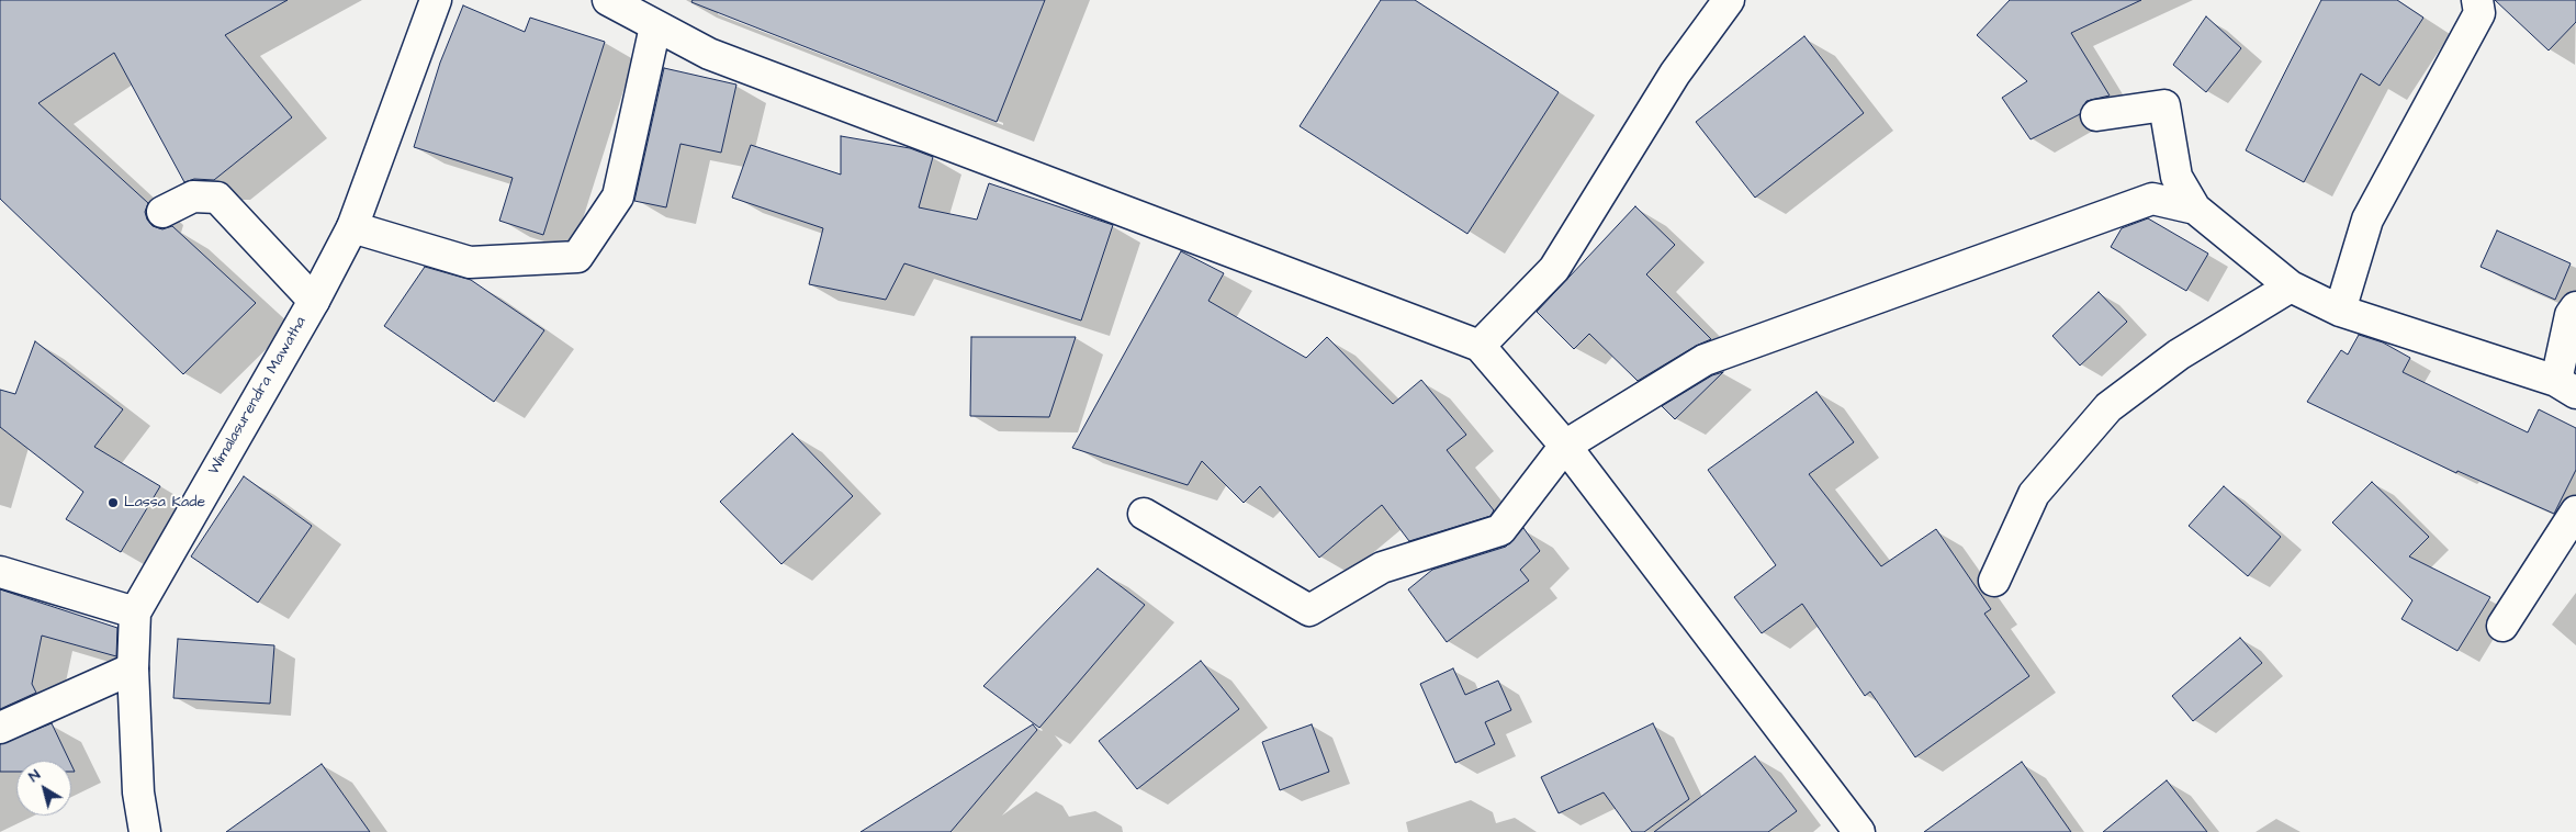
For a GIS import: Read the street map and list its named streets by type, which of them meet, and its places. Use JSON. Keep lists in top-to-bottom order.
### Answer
{
  "streets": {
    "street": ["Wimalasurendra Mawatha"]
  },
  "places": ["Lassa Kade"],
  "north": "top left"
}
